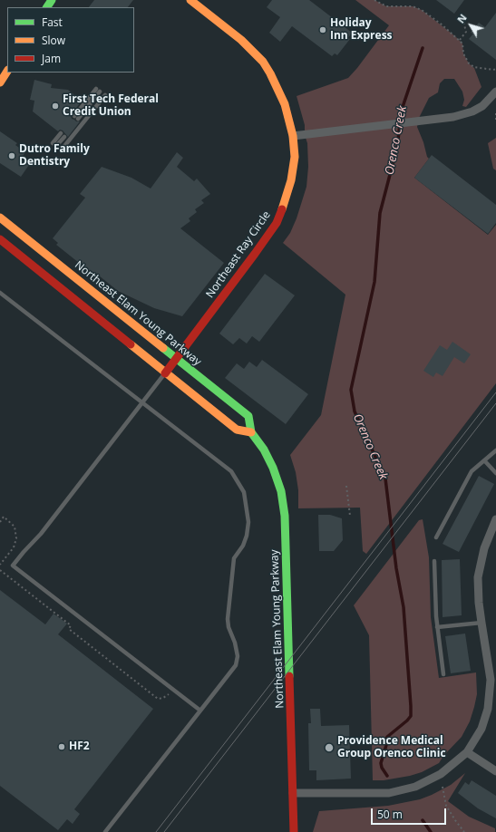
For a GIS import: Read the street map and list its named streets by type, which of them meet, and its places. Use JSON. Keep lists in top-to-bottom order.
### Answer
{
  "streets": {
    "main road": ["Northeast Ray Circle", "Northeast Elam Young Parkway"]
  },
  "crossings": [
    ["Northeast Ray Circle", "Northeast Elam Young Parkway"]
  ],
  "water": ["Orenco Creek"],
  "places": [
    "Holiday Inn Express",
    "First Tech Federal Credit Union",
    "Dutro Family Dentistry",
    "HF2",
    "Providence Medical Group Orenco Clinic"
  ],
  "legend": ["Fast", "Slow", "Jam"],
  "scale_bar": "50 m",
  "north": "top left"
}
